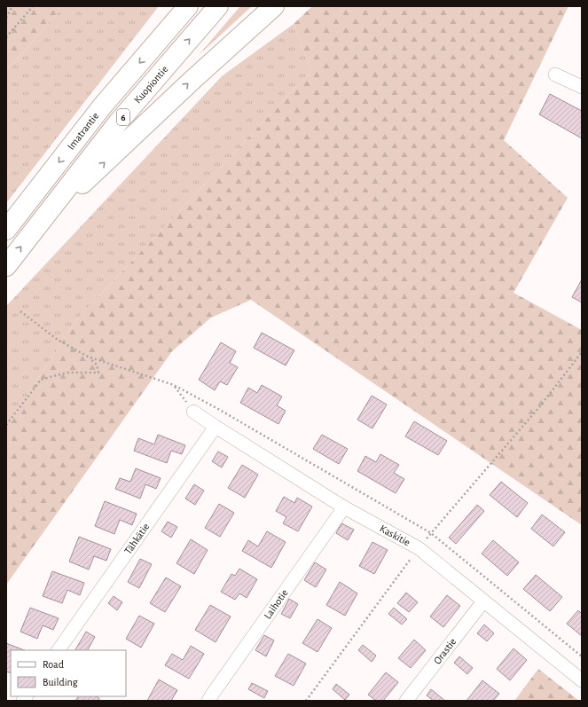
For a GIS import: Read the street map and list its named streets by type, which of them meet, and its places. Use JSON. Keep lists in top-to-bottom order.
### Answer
{
  "streets": {
    "highway": ["Kuopiontie", "6", "Imatrantie"],
    "street": [
      "Kaskitie",
      "Tähkätie",
      "Laihotie",
      "Orastie"
    ]
  },
  "crossings": [
    ["Kuopiontie", "6"],
    ["6", "Imatrantie"],
    ["Kaskitie", "Tähkätie"],
    ["Kaskitie", "Laihotie"],
    ["Kaskitie", "Orastie"]
  ],
  "legend": ["Road", "Building"]
}
